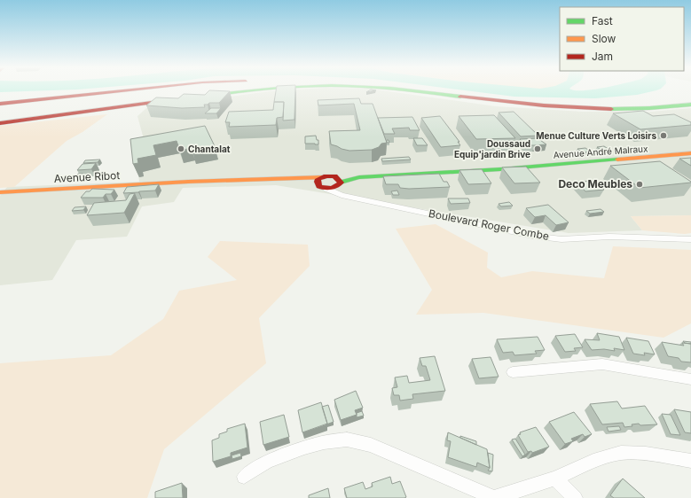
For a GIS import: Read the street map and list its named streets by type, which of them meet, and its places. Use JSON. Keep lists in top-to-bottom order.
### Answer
{
  "streets": {
    "main road": ["Avenue André Malraux", "Avenue Ribot"],
    "street": ["Boulevard Roger Combe"]
  },
  "crossings": [
    ["Avenue André Malraux", "Avenue Ribot"],
    ["Avenue André Malraux", "Boulevard Roger Combe"],
    ["Avenue Ribot", "Boulevard Roger Combe"]
  ],
  "places": [
    "Menue Culture Verts Loisirs",
    "Chantalat",
    "Doussaud Equip'jardin Brive",
    "Deco Meubles"
  ],
  "legend": ["Fast", "Slow", "Jam"]
}
